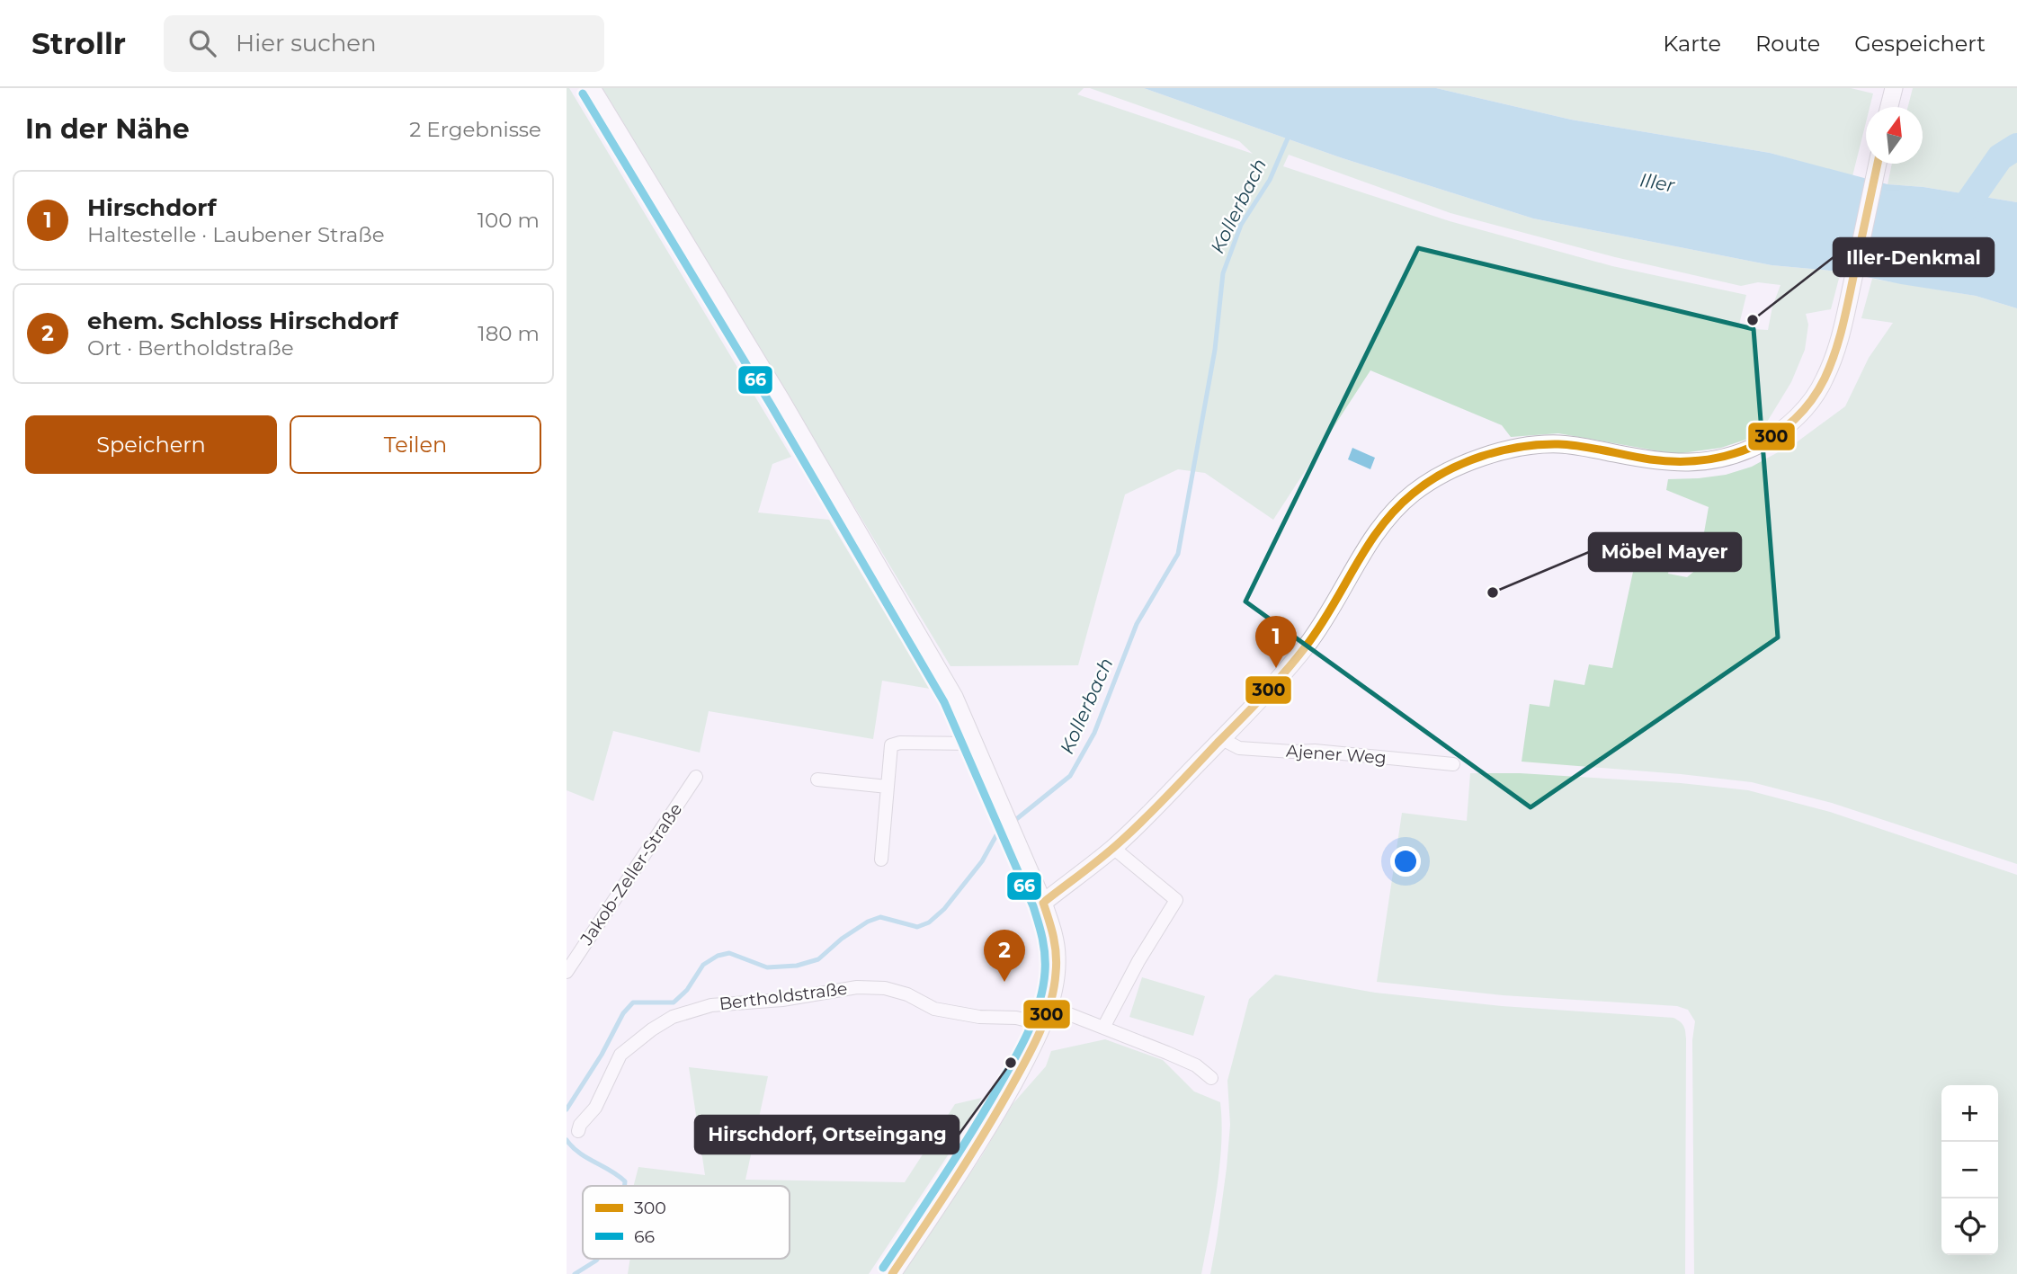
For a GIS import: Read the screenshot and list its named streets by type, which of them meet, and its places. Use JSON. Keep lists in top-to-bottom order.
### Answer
{
  "streets": {
    "street": ["Ajener Weg", "Jakob-Zeller-Straße", "Bertholdstraße"]
  },
  "water": ["Iller", "Kollerbach"],
  "places": ["Iller-Denkmal", "Möbel Mayer", "Hirschdorf, Ortseingang"],
  "lines": ["transit line 66", "transit line 300"],
  "legend": ["300", "66"],
  "north": "top",
  "page": {
    "header": "Strollr",
    "search": "Hier suchen",
    "nav": ["Karte", "Route", "Gespeichert"],
    "heading": ["In der Nähe", "2 Ergebnisse"],
    "list": [
      {
        "mark": "1",
        "name": "Hirschdorf",
        "note": "Haltestelle · Laubener Straße",
        "value": "100 m"
      },
      {
        "mark": "2",
        "name": "ehem. Schloss Hirschdorf",
        "note": "Ort · Bertholdstraße",
        "value": "180 m"
      }
    ],
    "buttons": ["Speichern", "Teilen"],
    "pins": ["1", "2"],
    "map_buttons": ["+", "−"]
  }
}
